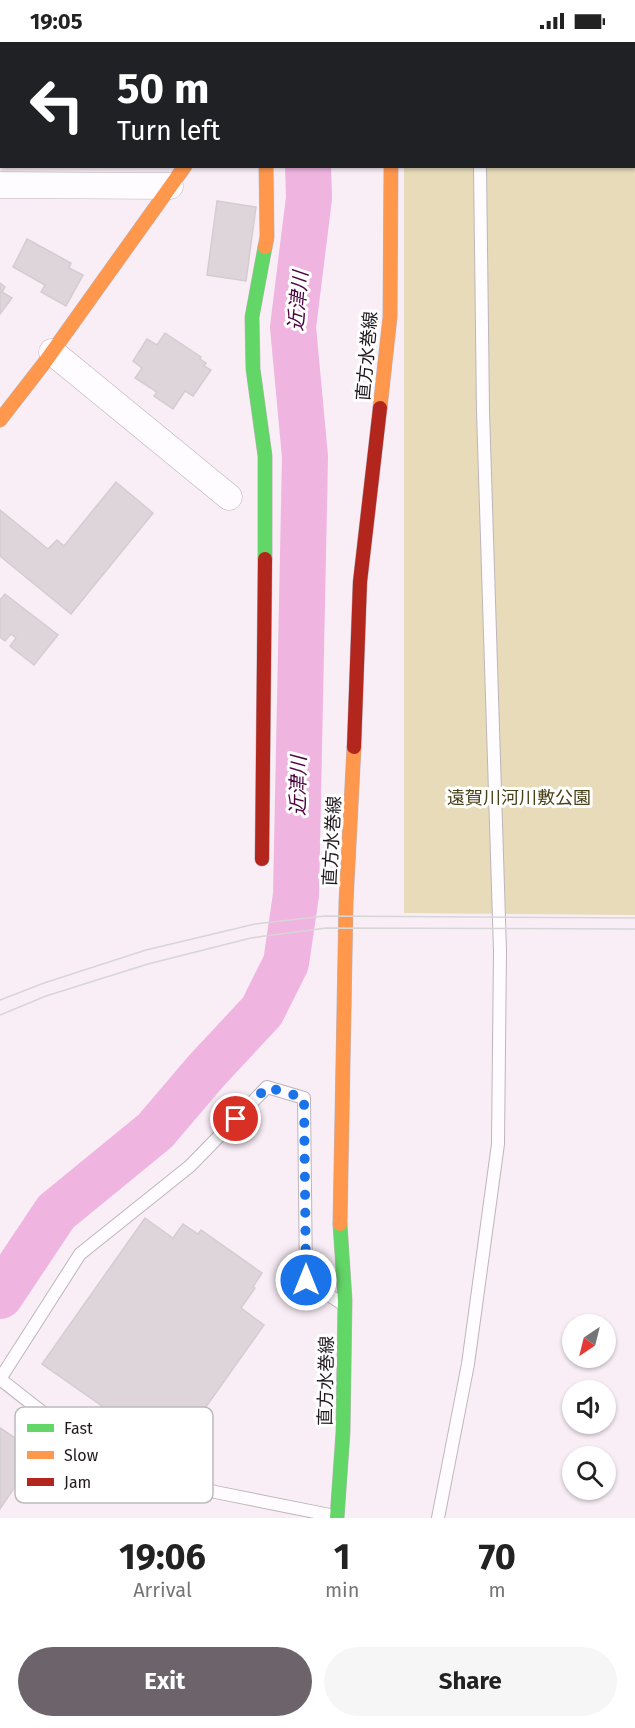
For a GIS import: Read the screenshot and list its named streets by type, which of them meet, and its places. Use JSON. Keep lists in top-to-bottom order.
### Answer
{
  "streets": {
    "main road": ["直方水巻線"]
  },
  "water": ["近津川"],
  "parks": ["遠賀川河川敷公園"],
  "legend": ["Fast", "Slow", "Jam"],
  "north": "bottom left",
  "page": {
    "status": "19:05",
    "turn": ["50 m", "Turn left"],
    "eta": [
      "19:06",
      "Arrival",
      "1",
      "min",
      "70",
      "m"
    ],
    "buttons": ["Exit", "Share"]
  }
}
